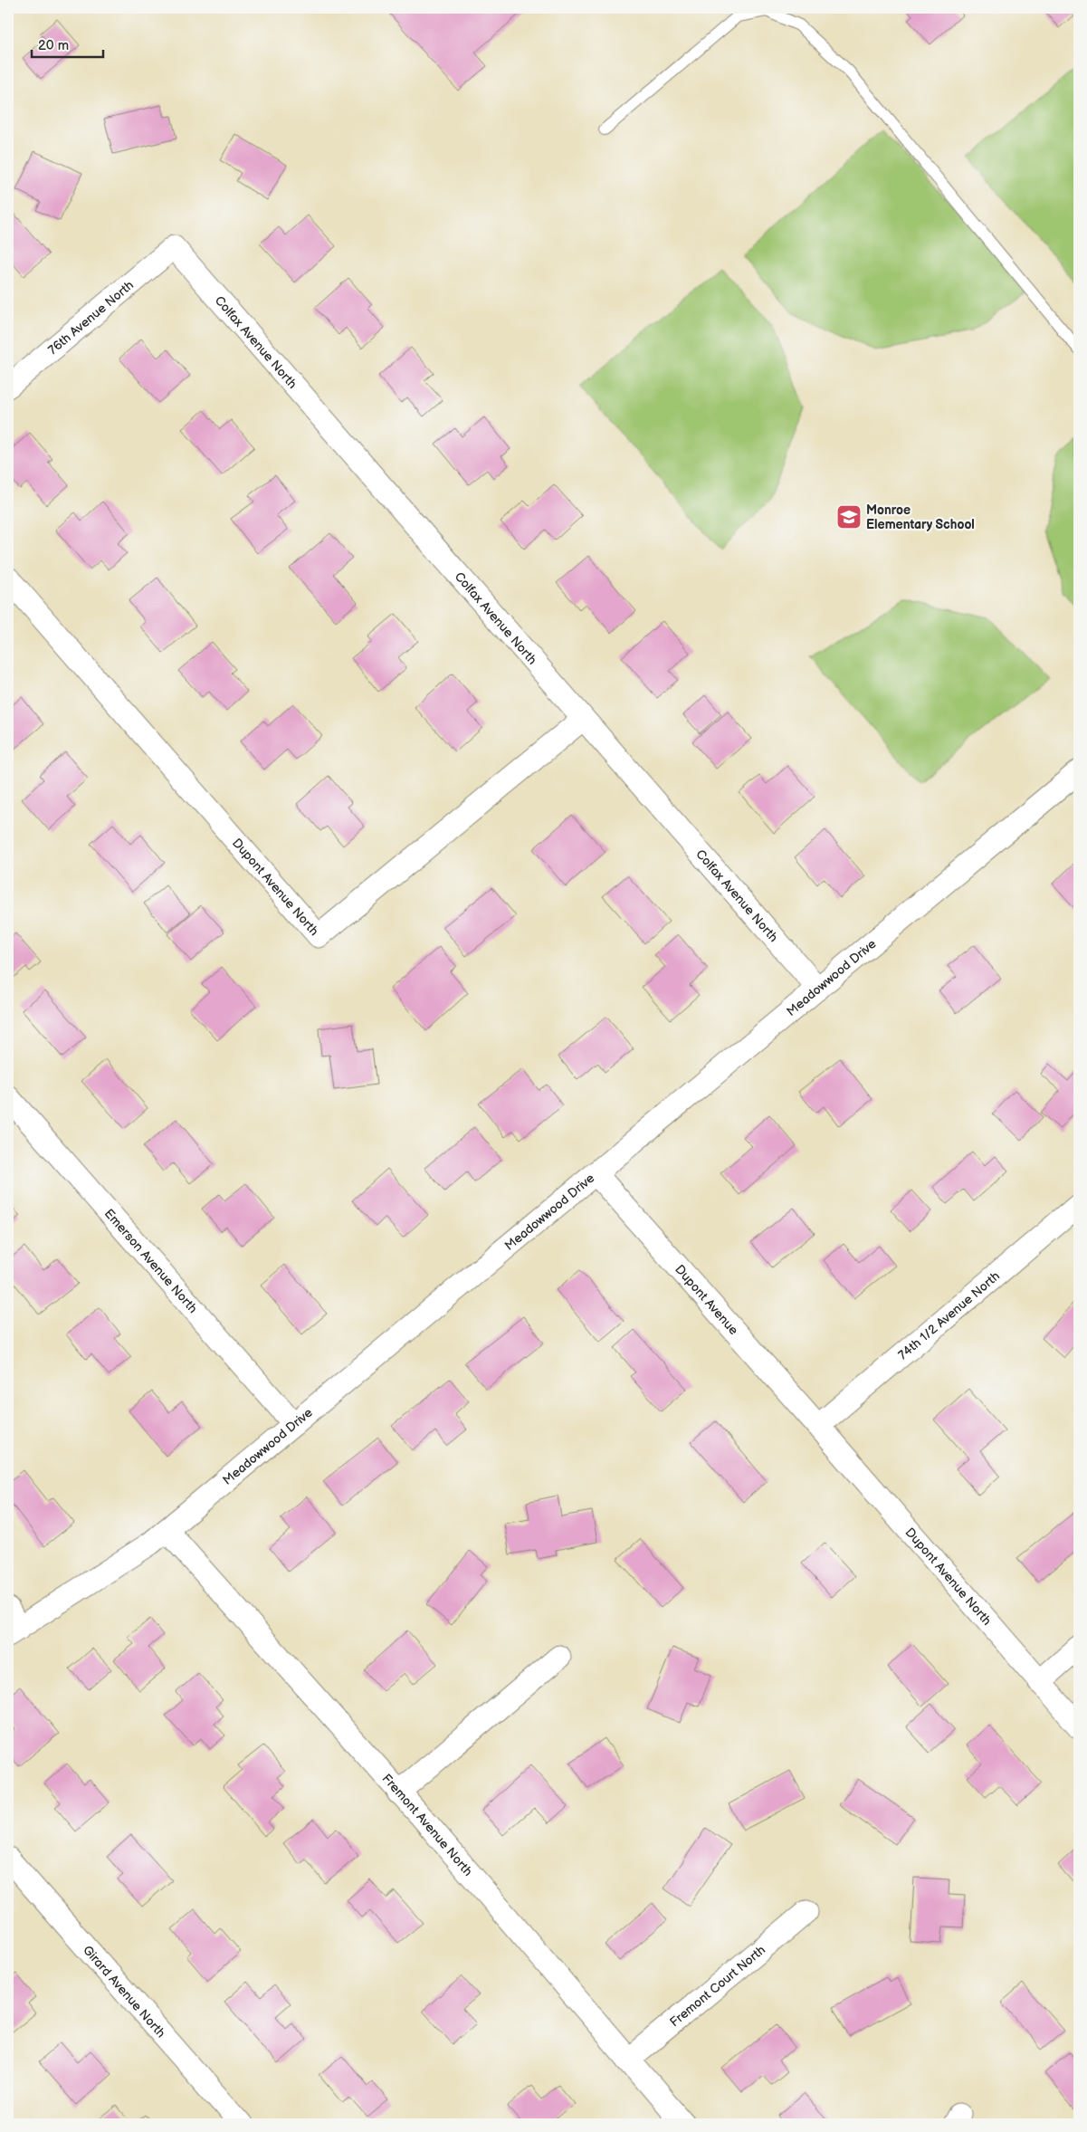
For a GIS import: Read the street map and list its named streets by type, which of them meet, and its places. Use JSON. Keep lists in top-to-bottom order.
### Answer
{
  "streets": {
    "street": [
      "76th Avenue North",
      "Colfax Avenue North",
      "Dupont Avenue North",
      "Meadowwood Drive",
      "Emerson Avenue North",
      "Dupont Avenue",
      "74th 1/2 Avenue North",
      "Fremont Avenue North",
      "Fremont Court North",
      "Girard Avenue North"
    ]
  },
  "crossings": [
    ["76th Avenue North", "Colfax Avenue North"],
    ["Colfax Avenue North", "Dupont Avenue North"],
    ["Colfax Avenue North", "Meadowwood Drive"],
    ["Dupont Avenue North", "Dupont Avenue"],
    ["Dupont Avenue North", "74th 1/2 Avenue North"],
    ["Meadowwood Drive", "Emerson Avenue North"],
    ["Meadowwood Drive", "Dupont Avenue"],
    ["Meadowwood Drive", "Fremont Avenue North"],
    ["Dupont Avenue", "74th 1/2 Avenue North"],
    ["Fremont Avenue North", "Fremont Court North"]
  ],
  "places": {
    "school or university": ["Monroe Elementary School"]
  },
  "scale_bar": "20 m"
}
